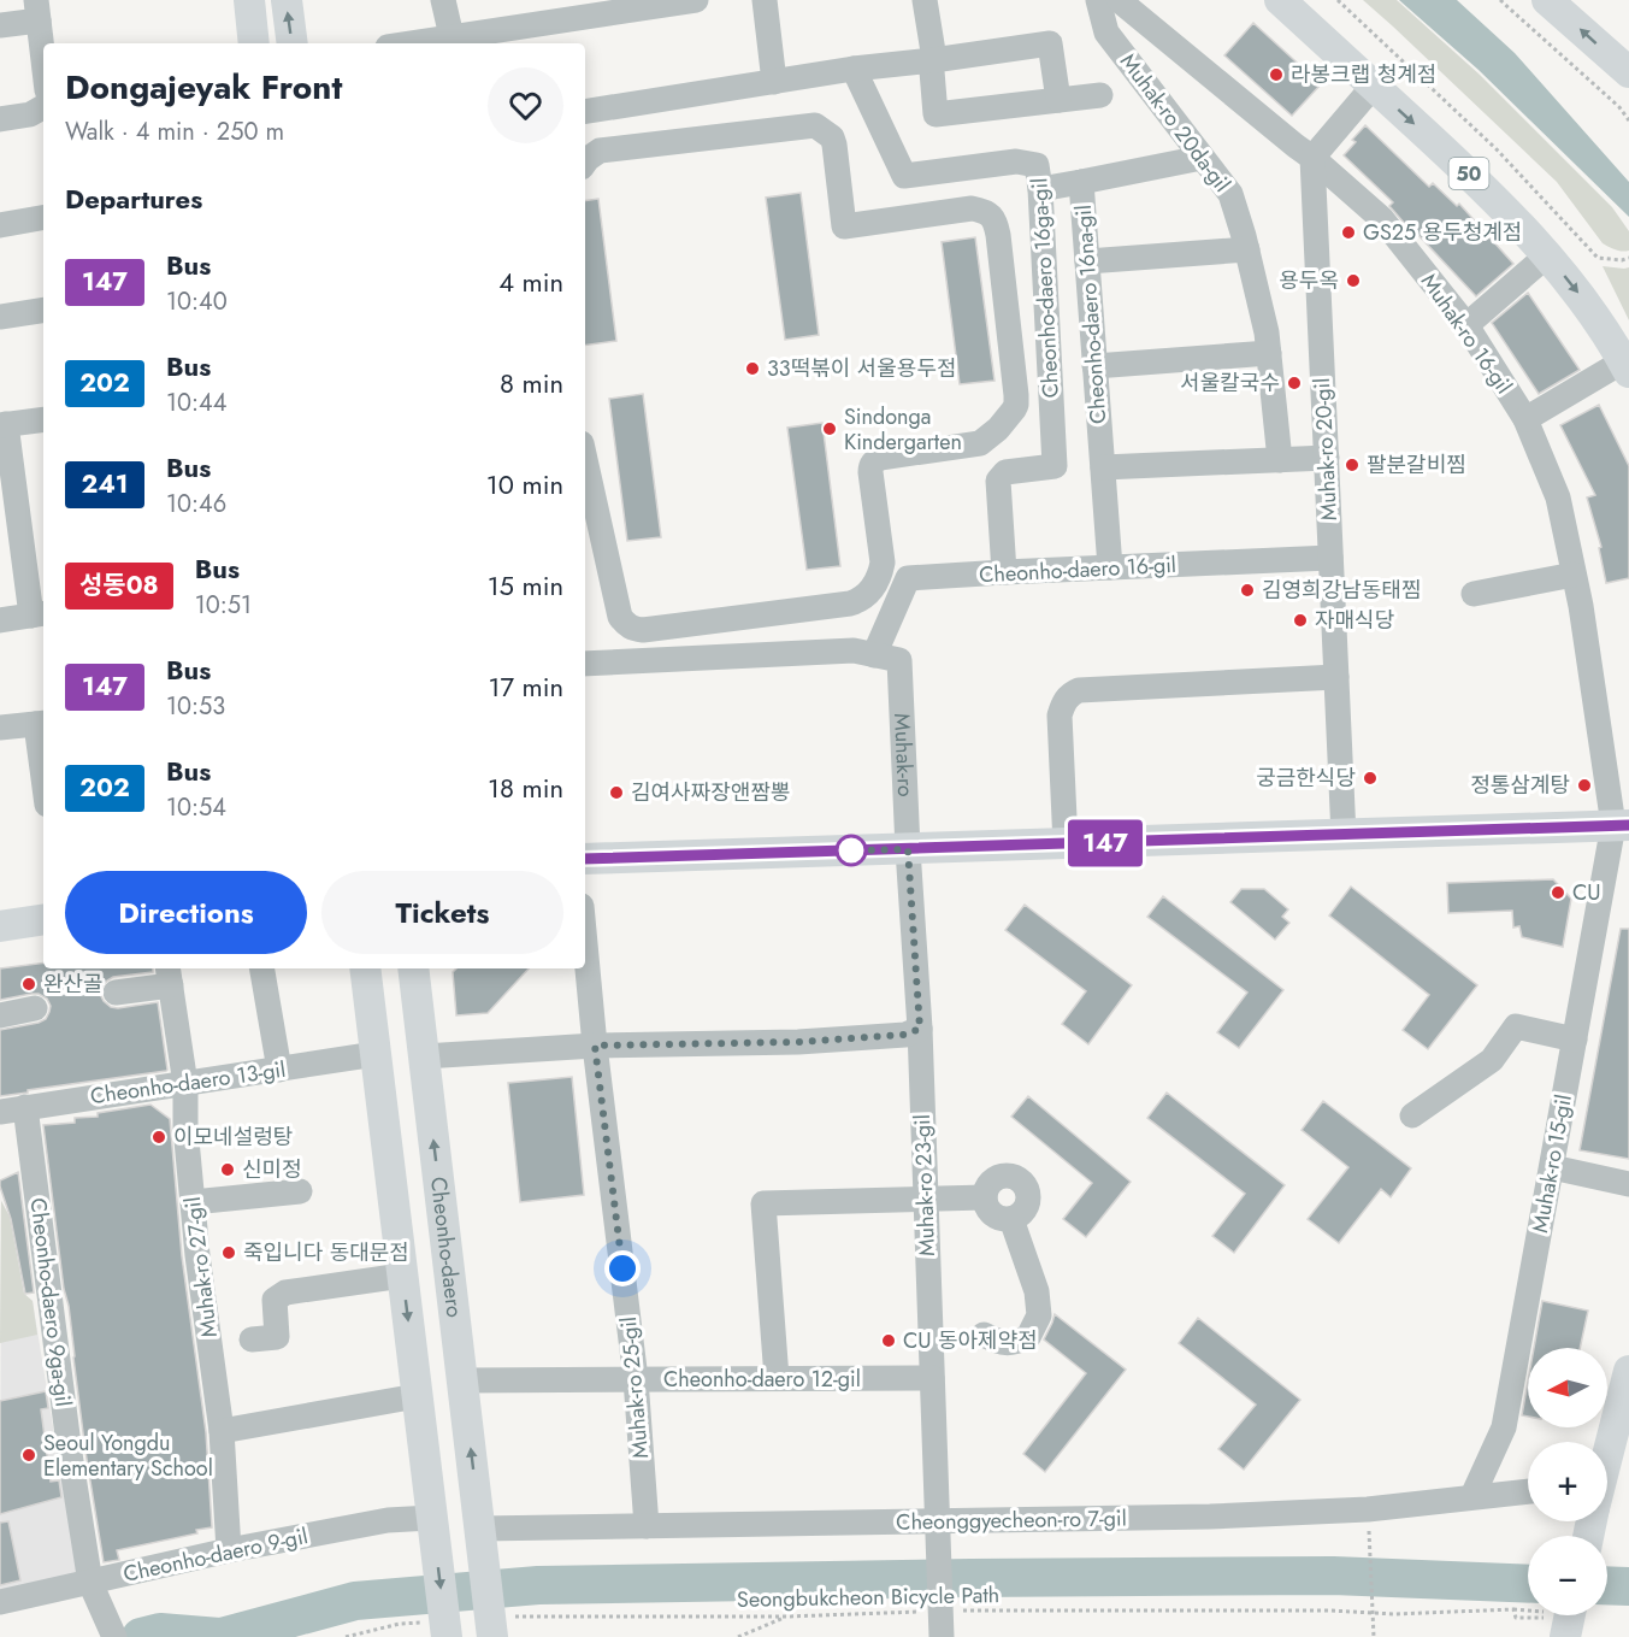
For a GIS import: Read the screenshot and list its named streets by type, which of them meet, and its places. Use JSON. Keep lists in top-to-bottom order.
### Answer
{
  "streets": {
    "main road": ["50", "Cheonho-daero"],
    "street": [
      "Muhak-ro 20da-gil",
      "Cheonho-daero 16ga-gil",
      "Cheonho-daero 16na-gil",
      "Muhak-ro 16-gil",
      "Muhak-ro 20-gil",
      "Cheonho-daero 16-gil",
      "Muhak-ro",
      "Cheonho-daero 13-gil",
      "Muhak-ro 15-gil",
      "Muhak-ro 23-gil",
      "Muhak-ro 27-gil",
      "Cheonho-daero 9ga-gil",
      "Cheonho-daero 12-gil",
      "Muhak-ro 25-gil",
      "Cheonggyecheon-ro 7-gil",
      "Cheonho-daero 9-gil"
    ],
    "path": ["Seongbukcheon Bicycle Path"]
  },
  "crossings": [
    ["Muhak-ro 20da-gil", "Cheonho-daero 16na-gil"],
    ["Cheonho-daero 16ga-gil", "Cheonho-daero 16-gil"],
    ["Cheonho-daero 16na-gil", "Cheonho-daero 16-gil"],
    ["Muhak-ro 16-gil", "Muhak-ro 20-gil"],
    ["Muhak-ro 16-gil", "Muhak-ro 15-gil"],
    ["Muhak-ro 20-gil", "Cheonho-daero 16-gil"],
    ["Cheonho-daero 16-gil", "Muhak-ro"],
    ["Muhak-ro", "Muhak-ro 23-gil"],
    ["Cheonho-daero 13-gil", "Muhak-ro 27-gil"],
    ["Cheonho-daero 13-gil", "Cheonho-daero 9ga-gil"],
    ["Muhak-ro 15-gil", "Cheonggyecheon-ro 7-gil"],
    ["Muhak-ro 23-gil", "Cheonho-daero 12-gil"],
    ["Muhak-ro 23-gil", "Cheonggyecheon-ro 7-gil"],
    ["Muhak-ro 23-gil", "Seongbukcheon Bicycle Path"],
    ["Cheonho-daero", "Cheonho-daero 12-gil"],
    ["Cheonho-daero", "Cheonggyecheon-ro 7-gil"],
    ["Cheonho-daero", "Seongbukcheon Bicycle Path"],
    ["Muhak-ro 27-gil", "Cheonho-daero 9-gil"],
    ["Cheonho-daero 9ga-gil", "Cheonho-daero 9-gil"],
    ["Cheonho-daero 12-gil", "Muhak-ro 25-gil"],
    ["Muhak-ro 25-gil", "Cheonggyecheon-ro 7-gil"]
  ],
  "places": [
    "라봉크랩 청계점",
    "GS25 용두청계점",
    "용두옥",
    "33떡볶이 서울용두점",
    "서울칼국수",
    "Sindonga Kindergarten",
    "팔분갈비찜",
    "김영희강남동태찜",
    "자매식당",
    "궁금한식당",
    "정통삼계탕",
    "김여사짜장앤짬뽕",
    "CU",
    "완산골",
    "이모네설렁탕",
    "신미정",
    "죽입니다 동대문점",
    "CU 동아제약점",
    "Seoul Yongdu Elementary School"
  ],
  "lines": ["bus line 147"],
  "north": "left",
  "page": {
    "on_map": "147",
    "heading": [
      ["Dongajeyak Front", "Walk · 4 min · 250 m"],
      "Departures"
    ],
    "list": [
      {
        "mark": "147",
        "name": "Bus",
        "note": "10:40",
        "value": "4 min"
      },
      {
        "mark": "202",
        "name": "Bus",
        "note": "10:44",
        "value": "8 min"
      },
      {
        "mark": "241",
        "name": "Bus",
        "note": "10:46",
        "value": "10 min"
      },
      {
        "mark": "성동08",
        "name": "Bus",
        "note": "10:51",
        "value": "15 min"
      },
      {
        "mark": "147",
        "name": "Bus",
        "note": "10:53",
        "value": "17 min"
      },
      {
        "mark": "202",
        "name": "Bus",
        "note": "10:54",
        "value": "18 min"
      }
    ],
    "buttons": ["Directions", "Tickets"],
    "map_buttons": ["+", "−"]
  }
}
